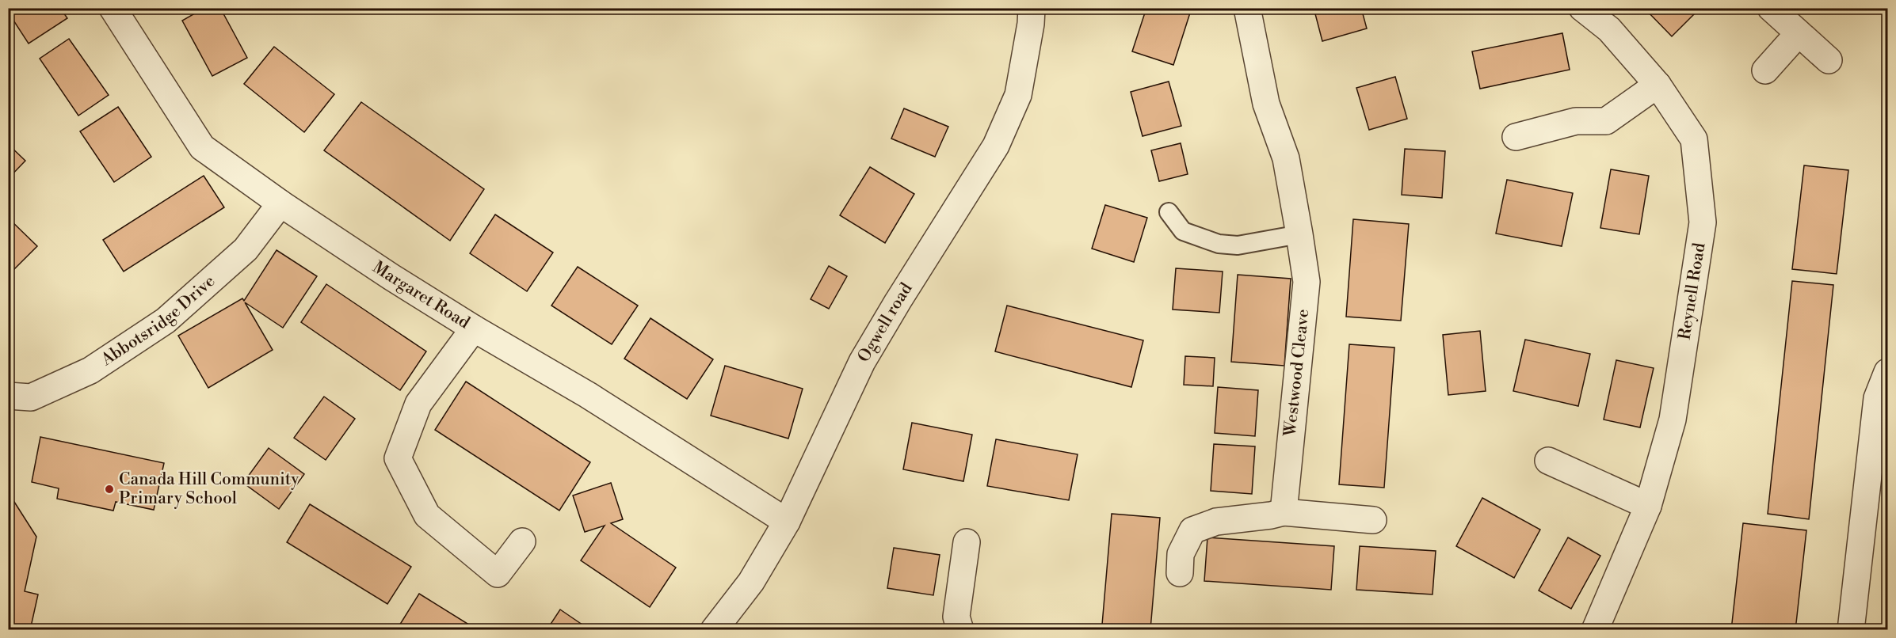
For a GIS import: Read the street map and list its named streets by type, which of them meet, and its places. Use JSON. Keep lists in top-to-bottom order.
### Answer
{
  "streets": {
    "street": [
      "Reynell Road",
      "Margaret Road",
      "Abbotsridge Drive",
      "Ogwell road",
      "Westwood Cleave"
    ]
  },
  "crossings": [
    ["Margaret Road", "Abbotsridge Drive"],
    ["Margaret Road", "Ogwell road"]
  ],
  "places": ["Canada Hill Community Primary School"]
}
